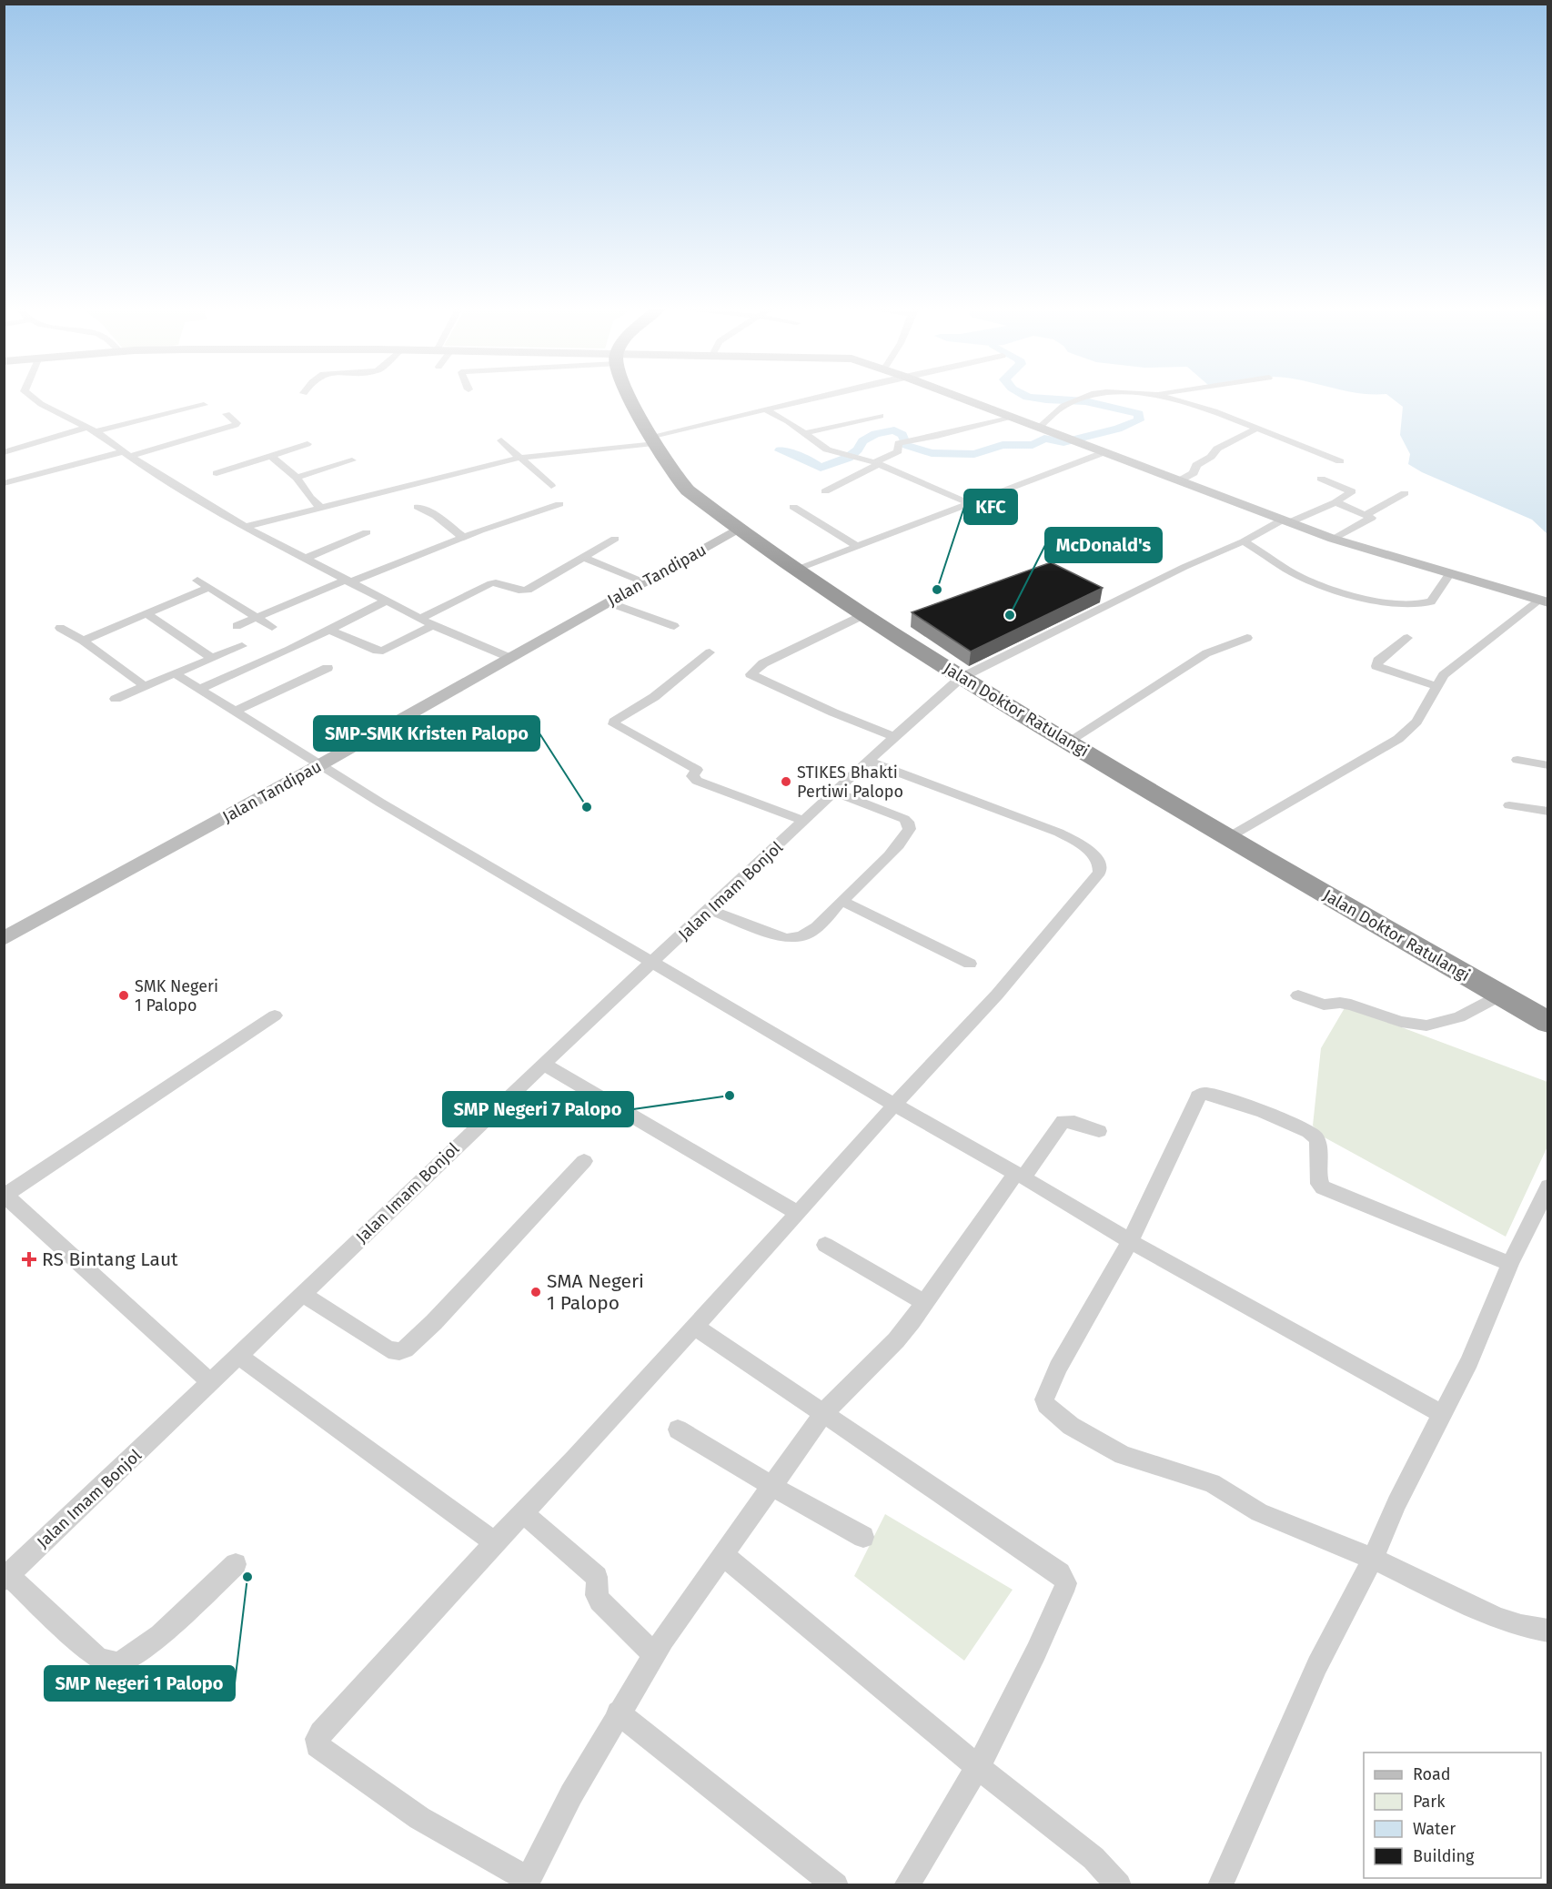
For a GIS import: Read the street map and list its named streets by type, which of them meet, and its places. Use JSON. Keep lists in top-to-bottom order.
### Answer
{
  "streets": {
    "highway": ["Jalan Doktor Ratulangi"],
    "street": ["Jalan Tandipau", "Jalan Imam Bonjol"]
  },
  "crossings": [
    ["Jalan Tandipau", "Jalan Doktor Ratulangi"],
    ["Jalan Doktor Ratulangi", "Jalan Imam Bonjol"]
  ],
  "places": {
    "other": [
      "KFC",
      "McDonald's",
      "STIKES Bhakti Pertiwi Palopo",
      "SMP-SMK Kristen Palopo",
      "SMK Negeri 1 Palopo",
      "SMP Negeri 7 Palopo",
      "SMA Negeri 1 Palopo",
      "SMP Negeri 1 Palopo"
    ],
    "health": ["RS Bintang Laut"]
  },
  "legend": [
    "Road",
    "Park",
    "Water",
    "Building"
  ]
}
